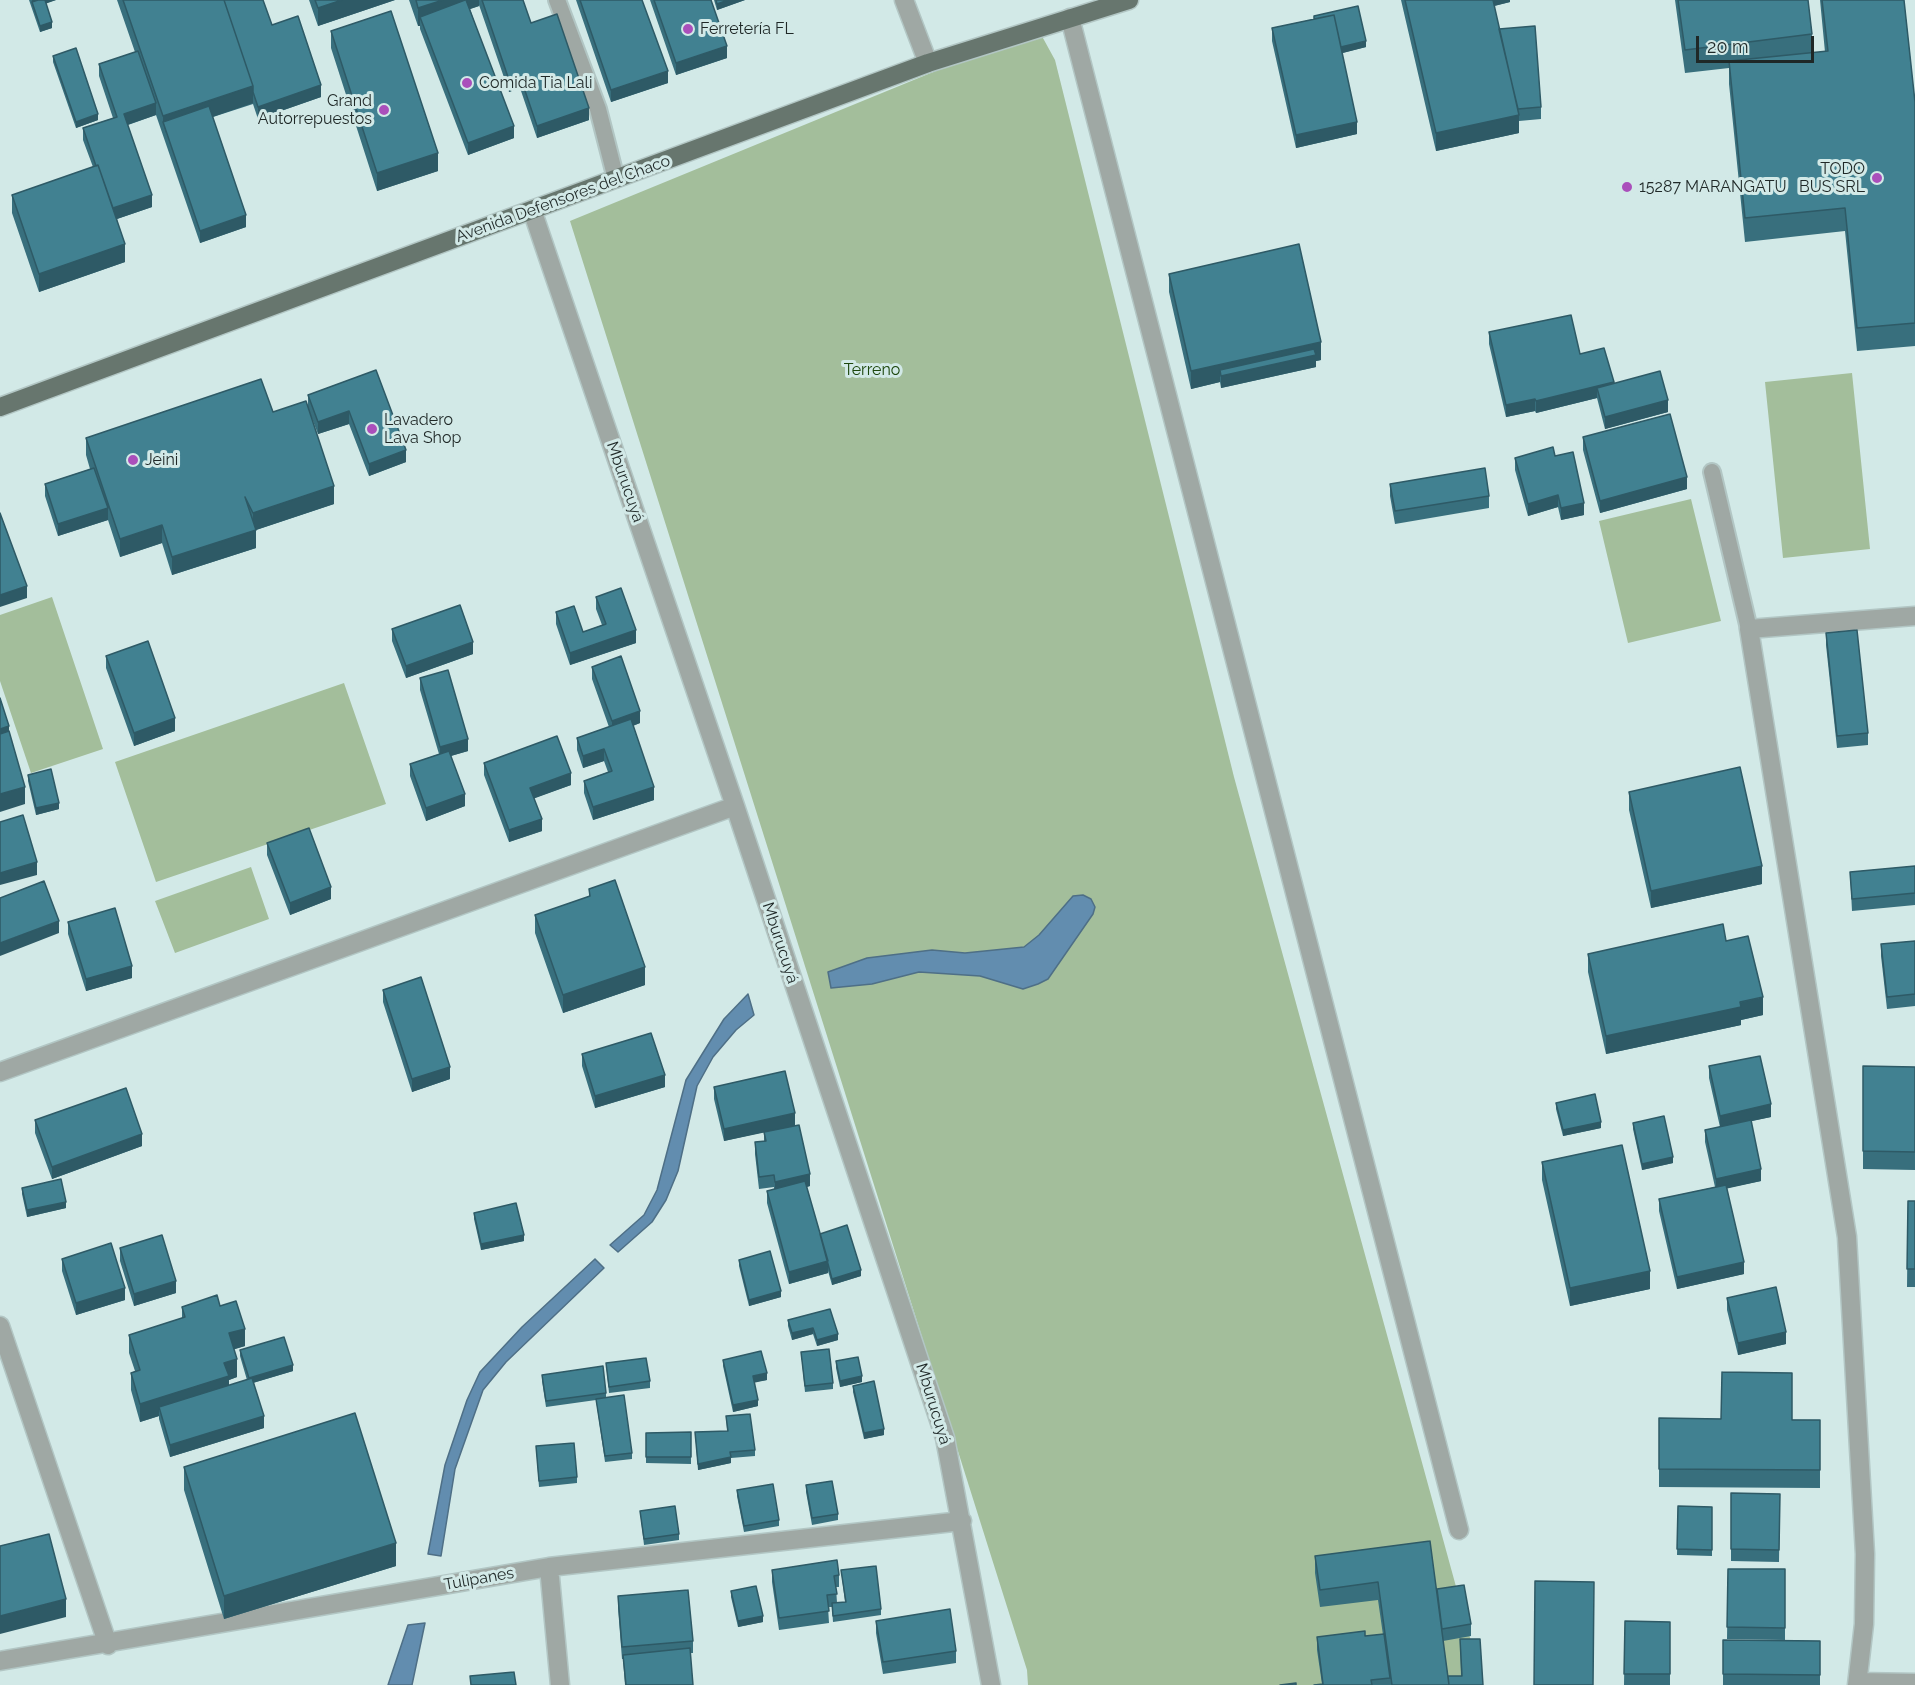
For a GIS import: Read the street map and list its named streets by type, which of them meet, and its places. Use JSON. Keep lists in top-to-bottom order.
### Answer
{
  "streets": {
    "main road": ["Avenida Defensores del Chaco"],
    "street": ["Mburucuyá", "Tulipanes"]
  },
  "crossings": [
    ["Avenida Defensores del Chaco", "Mburucuyá"],
    ["Mburucuyá", "Tulipanes"]
  ],
  "parks": ["Terreno"],
  "places": [
    "Ferretería FL",
    "Comida Tia Lali",
    "Grand Autorrepuestos",
    "TODO BUS SRL",
    "15287 MARANGATU",
    "Lavadero Lava Shop",
    "Jeini"
  ],
  "scale_bar": "20 m"
}
